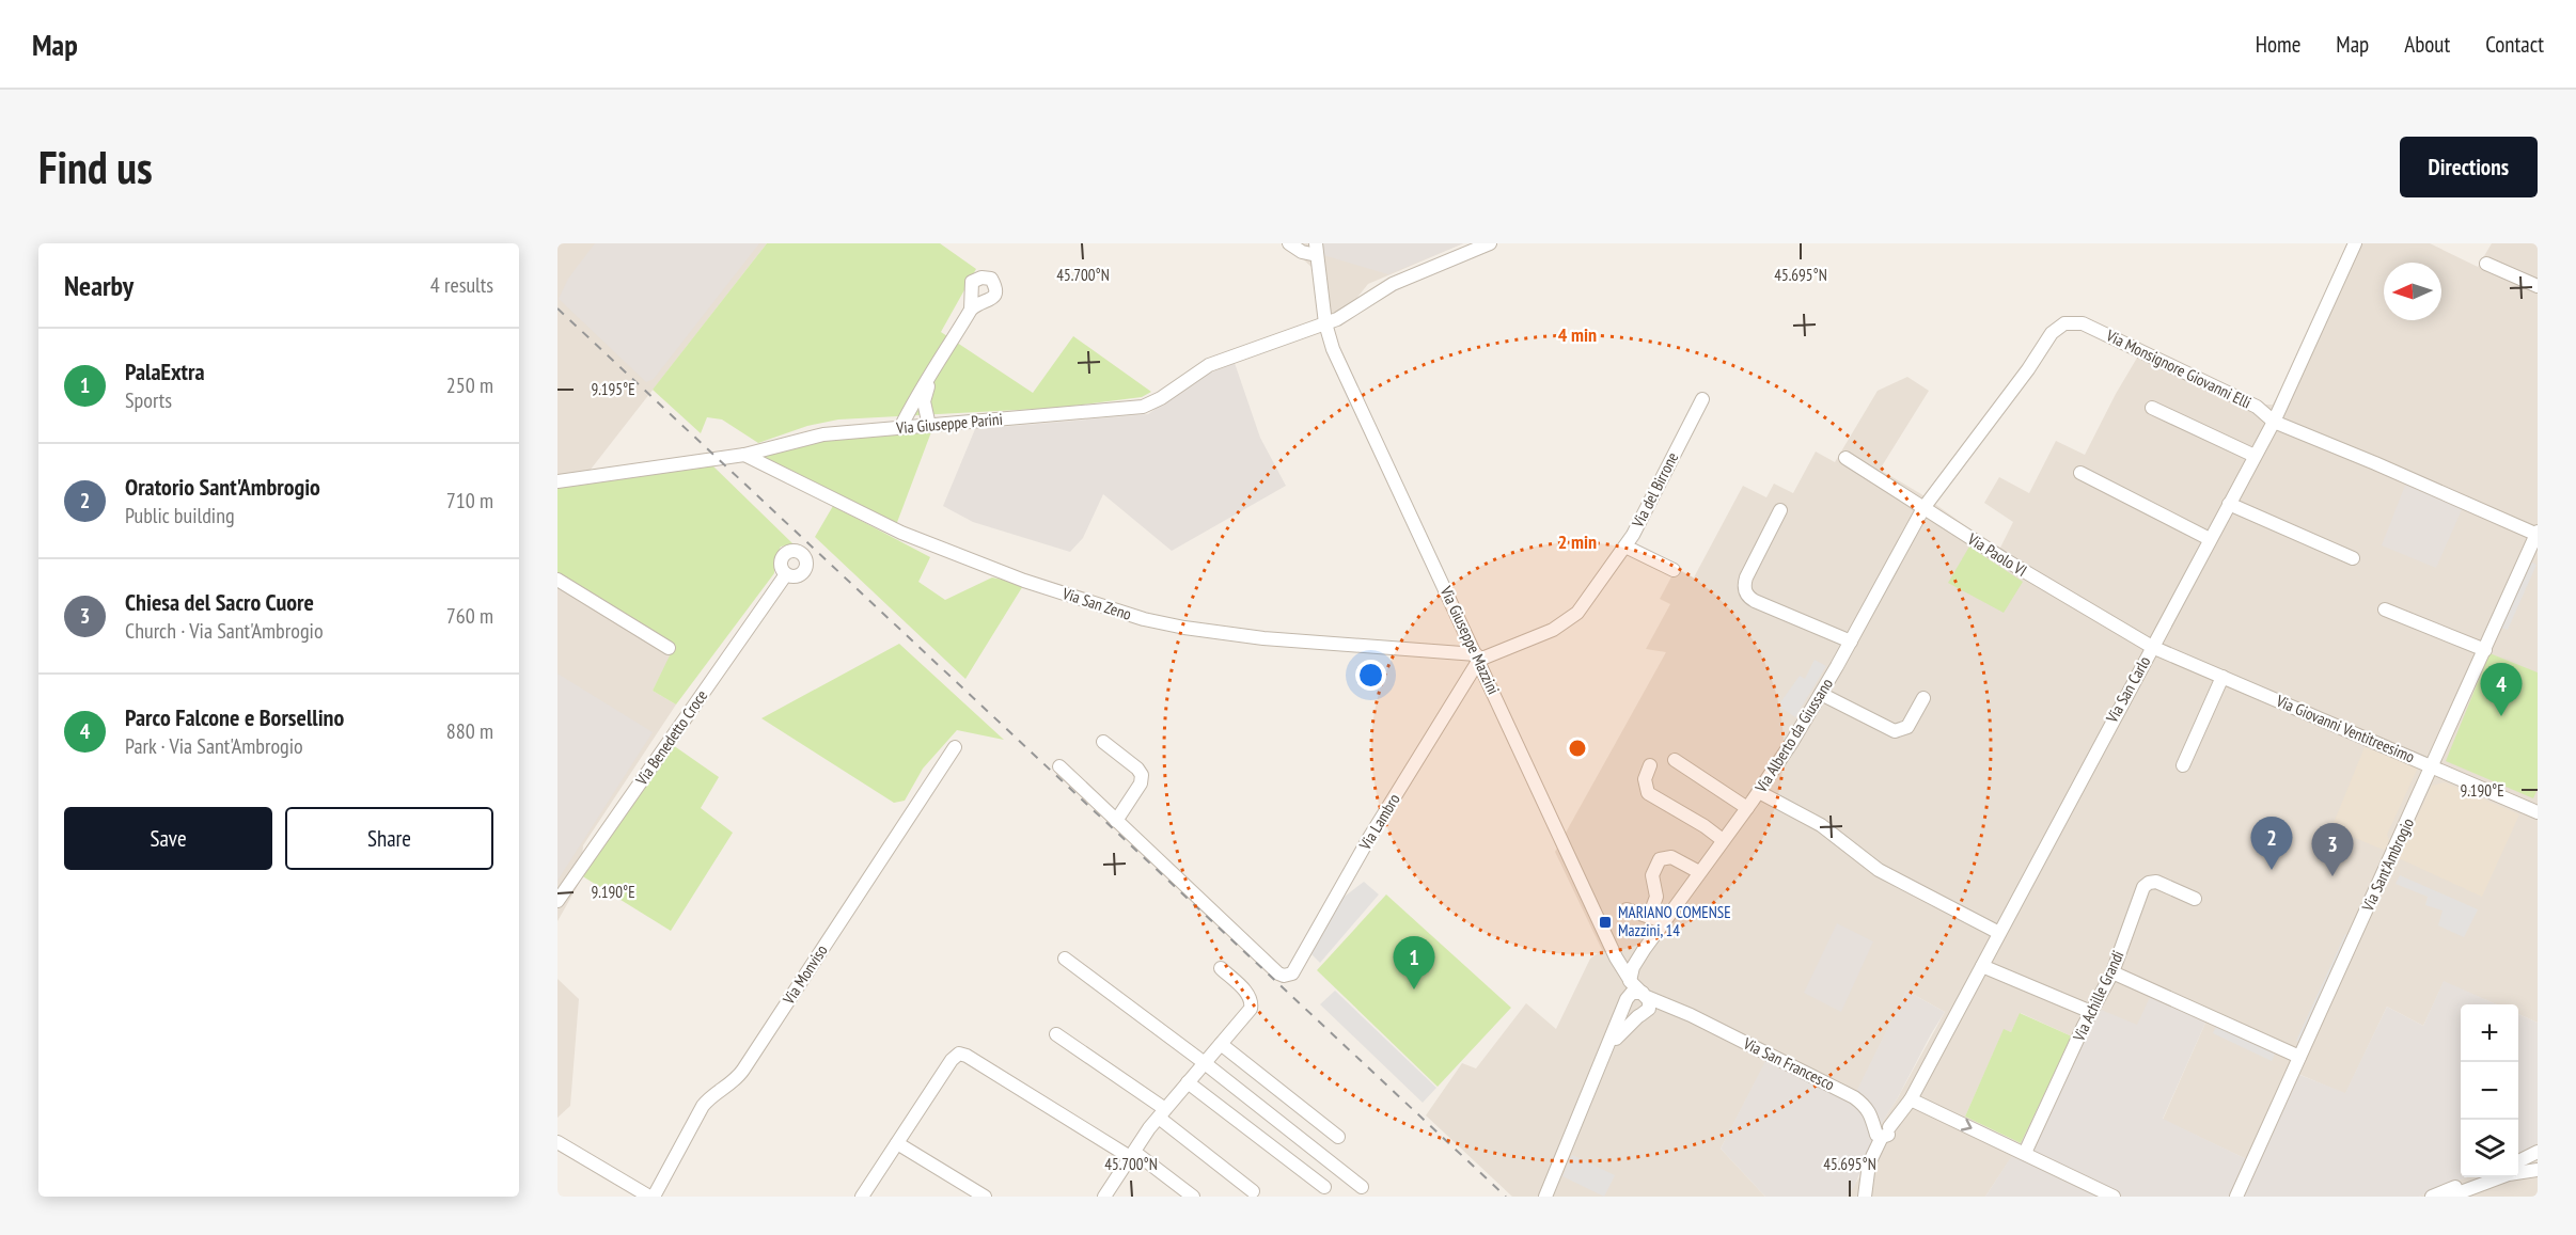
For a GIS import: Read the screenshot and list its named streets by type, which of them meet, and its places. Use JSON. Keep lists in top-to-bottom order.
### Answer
{
  "streets": {
    "street": [
      "Via Monsignore Giovanni Elli",
      "Via Giuseppe Parini",
      "Via del Birrone",
      "Via Paolo VI",
      "Via San Zeno",
      "Via Giuseppe Mazzini",
      "Via San Carlo",
      "Via Giovanni Ventitreesimo",
      "Via Alberto da Giussano",
      "Via Benedetto Croce",
      "Via Lambro",
      "Via Sant'Ambrogio",
      "Via Monviso",
      "Via Achille Grandi",
      "Via San Francesco"
    ]
  },
  "crossings": [
    ["Via Monsignore Giovanni Elli", "Via Paolo VI"],
    ["Via Monsignore Giovanni Elli", "Via San Carlo"],
    ["Via Monsignore Giovanni Elli", "Via Alberto da Giussano"],
    ["Via Monsignore Giovanni Elli", "Via Sant'Ambrogio"],
    ["Via Giuseppe Parini", "Via San Zeno"],
    ["Via Giuseppe Parini", "Via Giuseppe Mazzini"],
    ["Via del Birrone", "Via San Zeno"],
    ["Via del Birrone", "Via Giuseppe Mazzini"],
    ["Via del Birrone", "Via Lambro"],
    ["Via Paolo VI", "Via San Carlo"],
    ["Via Paolo VI", "Via Giovanni Ventitreesimo"],
    ["Via Paolo VI", "Via Alberto da Giussano"],
    ["Via San Zeno", "Via Giuseppe Mazzini"],
    ["Via San Zeno", "Via Lambro"],
    ["Via Giuseppe Mazzini", "Via Alberto da Giussano"],
    ["Via Giuseppe Mazzini", "Via Lambro"],
    ["Via Giuseppe Mazzini", "Via San Francesco"],
    ["Via San Carlo", "Via Giovanni Ventitreesimo"],
    ["Via San Carlo", "Via San Francesco"],
    ["Via Giovanni Ventitreesimo", "Via Sant'Ambrogio"]
  ],
  "places": {
    "transit": ["MARIANO COMENSE Mazzini, 14"]
  },
  "north": "left",
  "page": {
    "header": "Map",
    "nav": [
      "Home",
      "Map",
      "About",
      "Contact"
    ],
    "buttons": [
      "Directions",
      ["Save", "Share"]
    ],
    "title": "Find us",
    "heading": ["Nearby", "4 results"],
    "list": [
      {
        "mark": "1",
        "name": "PalaExtra",
        "note": "Sports",
        "value": "250 m"
      },
      {
        "mark": "2",
        "name": "Oratorio Sant'Ambrogio",
        "note": "Public building",
        "value": "710 m"
      },
      {
        "mark": "3",
        "name": "Chiesa del Sacro Cuore",
        "note": "Church · Via Sant'Ambrogio",
        "value": "760 m"
      },
      {
        "mark": "4",
        "name": "Parco Falcone e Borsellino",
        "note": "Park · Via Sant'Ambrogio",
        "value": "880 m"
      }
    ],
    "pins": [
      "4",
      "2",
      "3",
      "1"
    ],
    "map_buttons": ["+", "−"]
  },
  "coordinates": [
    "45.700°N",
    "45.695°N",
    "9.195°E",
    "9.190°E"
  ],
  "rings": ["4 min", "2 min"]
}
